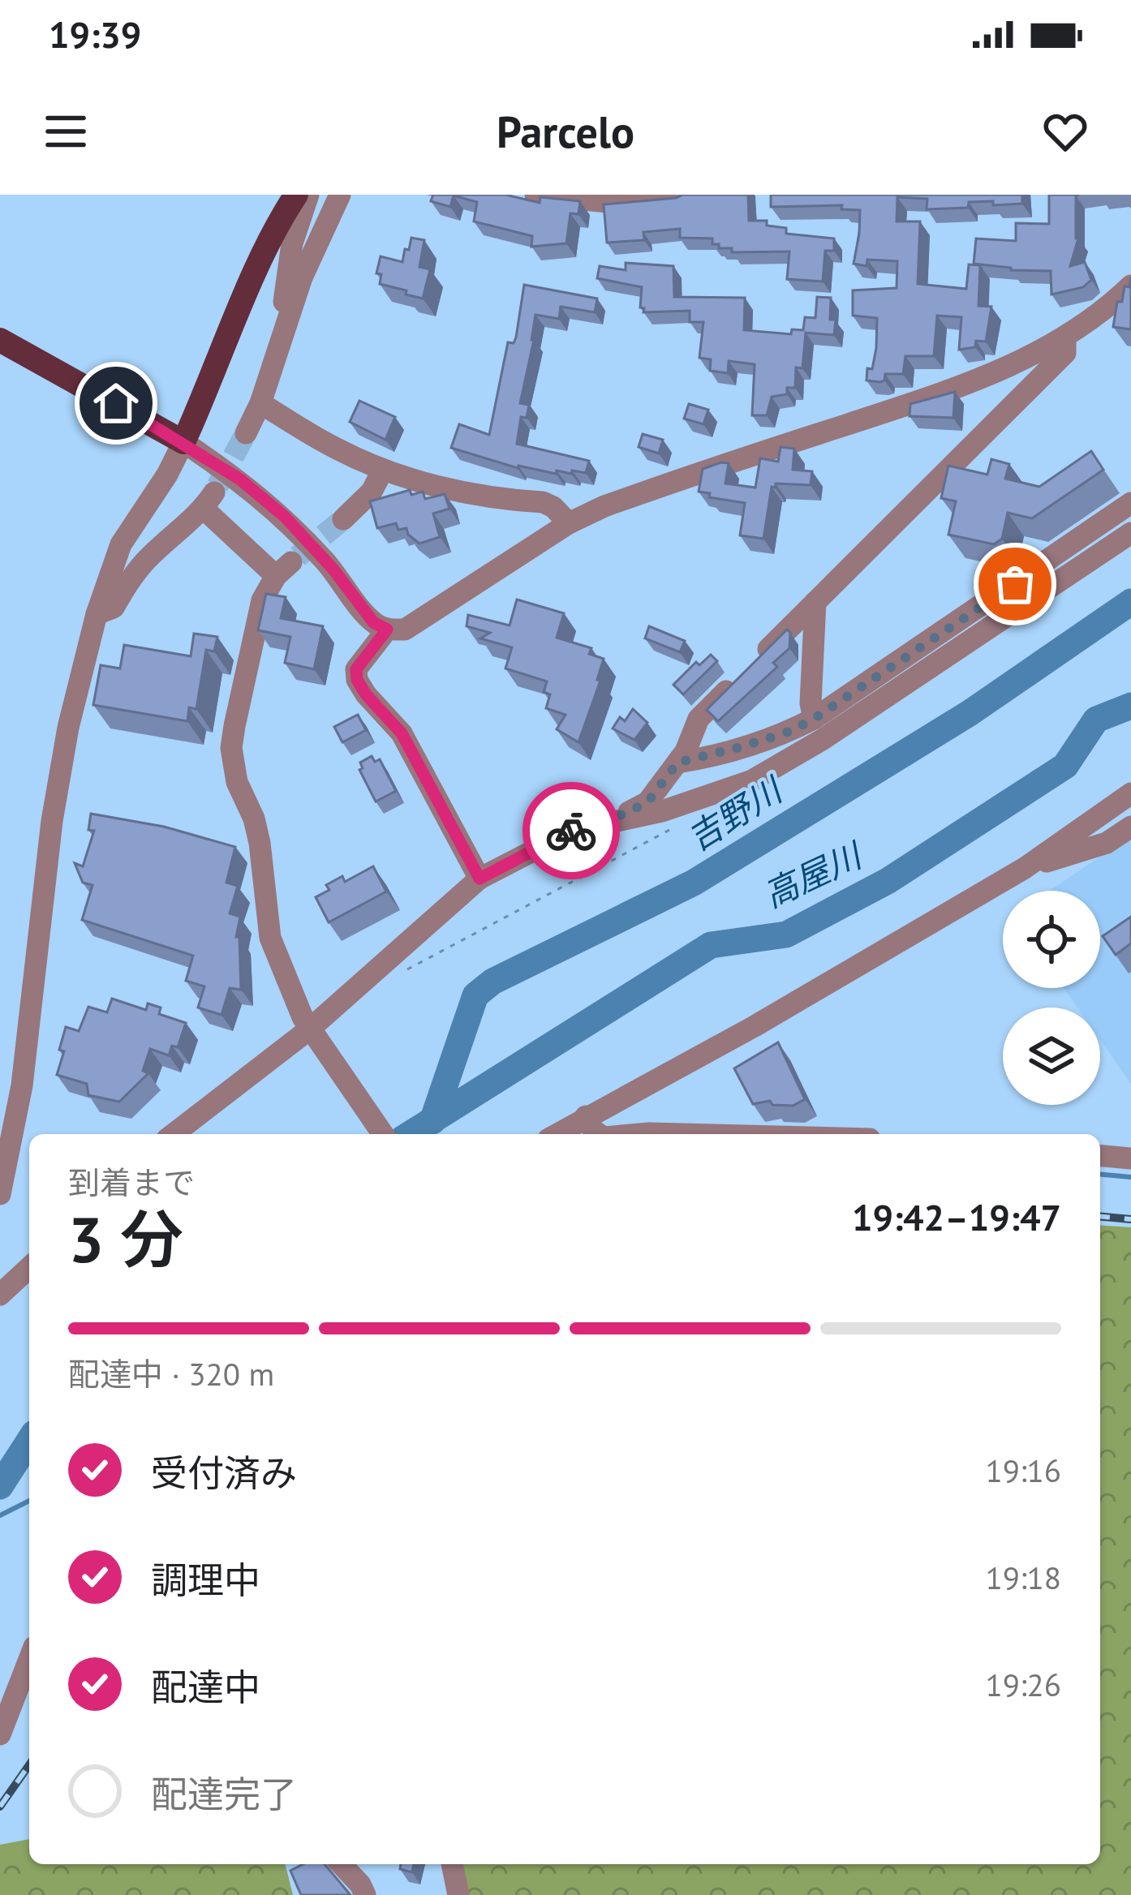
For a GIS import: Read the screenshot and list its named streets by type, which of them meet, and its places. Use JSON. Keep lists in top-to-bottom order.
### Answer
{
  "water": ["吉野川", "高屋川"],
  "page": {
    "status": "19:39",
    "header": "Parcelo",
    "heading": ["3 分", "到着まで", "19:42–19:47"],
    "bar": "配達中 · 320 m",
    "list": [
      ["受付済み", "19:16"],
      ["調理中", "19:18"],
      ["配達中", "19:26"],
      "配達完了"
    ]
  }
}
